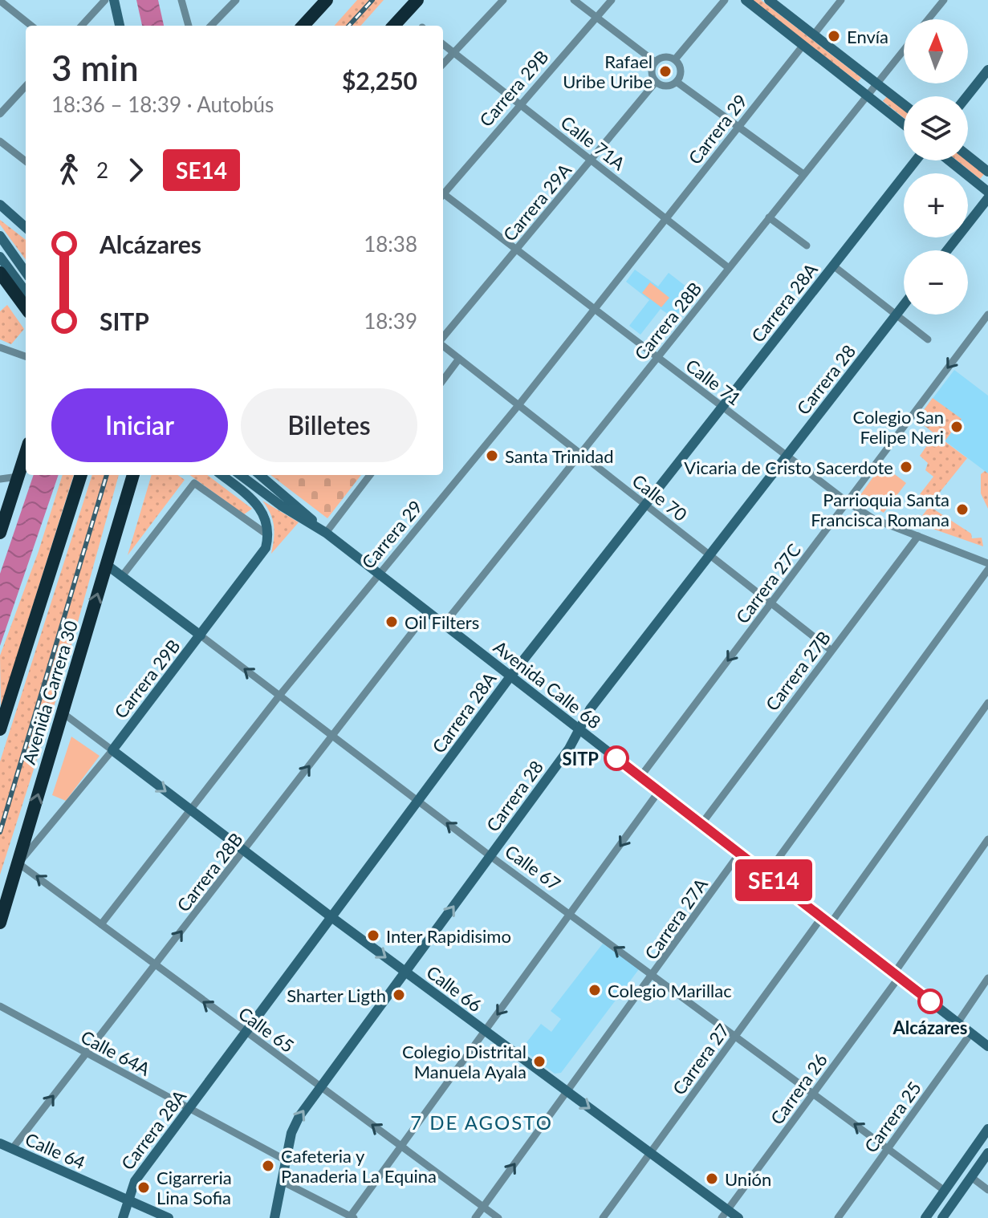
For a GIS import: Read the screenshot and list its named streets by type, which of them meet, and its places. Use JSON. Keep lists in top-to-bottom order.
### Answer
{
  "streets": {
    "highway": ["Avenida Carrera 30"],
    "main road": [
      "Carrera 29B",
      "Carrera 28A",
      "Carrera 28",
      "Avenida Calle 68",
      "Calle 67",
      "Calle 66",
      "Calle 64"
    ],
    "street": [
      "Carrera 29",
      "Calle 71A",
      "Carrera 29A",
      "Carrera 28B",
      "Calle 71",
      "Calle 70",
      "Carrera 27C",
      "Carrera 27B",
      "Carrera 27A",
      "Calle 65",
      "Calle 64A",
      "Carrera 27",
      "Carrera 26",
      "Carrera 25"
    ]
  },
  "crossings": [
    ["Carrera 29B", "Calle 71A"],
    ["Carrera 29B", "Avenida Carrera 30"],
    ["Carrera 29B", "Calle 67"],
    ["Carrera 29B", "Calle 66"],
    ["Carrera 29B", "Calle 65"],
    ["Carrera 29", "Calle 71A"],
    ["Carrera 29", "Calle 71"],
    ["Carrera 29", "Calle 70"],
    ["Carrera 29", "Avenida Calle 68"],
    ["Carrera 29", "Calle 67"],
    ["Carrera 29", "Calle 66"],
    ["Carrera 29", "Calle 65"],
    ["Calle 71A", "Carrera 29A"],
    ["Calle 71A", "Carrera 28B"],
    ["Carrera 29A", "Calle 71"],
    ["Carrera 28A", "Calle 71"],
    ["Carrera 28A", "Calle 70"],
    ["Carrera 28A", "Avenida Calle 68"],
    ["Carrera 28A", "Calle 67"],
    ["Carrera 28A", "Calle 66"],
    ["Carrera 28A", "Calle 65"],
    ["Carrera 28A", "Calle 64A"],
    ["Carrera 28A", "Calle 64"],
    ["Carrera 28B", "Calle 71"],
    ["Carrera 28B", "Calle 70"],
    ["Carrera 28B", "Avenida Calle 68"],
    ["Carrera 28B", "Calle 67"],
    ["Carrera 28B", "Calle 66"],
    ["Carrera 28B", "Calle 65"],
    ["Carrera 28B", "Calle 64A"],
    ["Carrera 28B", "Calle 64"],
    ["Carrera 28", "Calle 71"],
    ["Carrera 28", "Calle 70"],
    ["Carrera 28", "Avenida Calle 68"],
    ["Carrera 28", "Calle 67"],
    ["Carrera 28", "Calle 66"],
    ["Carrera 28", "Calle 65"],
    ["Carrera 28", "Calle 64A"],
    ["Calle 71", "Carrera 27C"],
    ["Calle 71", "Carrera 27B"],
    ["Calle 70", "Carrera 27C"],
    ["Calle 70", "Carrera 27B"],
    ["Carrera 27C", "Avenida Calle 68"],
    ["Carrera 27B", "Avenida Calle 68"],
    ["Avenida Calle 68", "Carrera 27A"],
    ["Avenida Calle 68", "Carrera 27"],
    ["Avenida Calle 68", "Carrera 26"],
    ["Avenida Calle 68", "Carrera 25"],
    ["Avenida Carrera 30", "Calle 67"],
    ["Avenida Carrera 30", "Calle 66"],
    ["Avenida Carrera 30", "Calle 65"],
    ["Calle 67", "Carrera 27A"],
    ["Calle 67", "Carrera 27"],
    ["Calle 67", "Carrera 26"],
    ["Calle 67", "Carrera 25"],
    ["Carrera 27A", "Calle 66"],
    ["Carrera 27A", "Calle 65"],
    ["Calle 66", "Carrera 27"],
    ["Calle 66", "Carrera 26"]
  ],
  "one_way": ["Carrera 27C", "Calle 67", "Calle 65"],
  "districts": ["7 DE AGOSTO"],
  "places": [
    "Envía",
    "Rafael Uribe Uribe",
    "Colegio San Felipe Neri",
    "Santa Trinidad",
    "Vicaria de Cristo Sacerdote",
    "Parrioquia Santa Francisca Romana",
    "Oil Filters",
    "SITP",
    "Inter Rapidisimo",
    "Colegio Marillac",
    "Sharter Ligth",
    "Alcázares",
    "Colegio Distrital Manuela Ayala",
    "Cafeteria y Panaderia La Equina",
    "Unión",
    "Cigarreria Lina Sofia"
  ],
  "lines": ["bus line SE14"],
  "north": "top",
  "page": {
    "on_map": "SE14",
    "map_buttons": ["+", "−"],
    "heading": ["3 min", "18:36 – 18:39 · Autobús", "$2,250"],
    "legs": ["2", "SE14"],
    "list": [
      {
        "name": "Alcázares",
        "value": "18:38"
      },
      {
        "name": "SITP",
        "value": "18:39"
      }
    ],
    "buttons": ["Iniciar", "Billetes"]
  }
}
